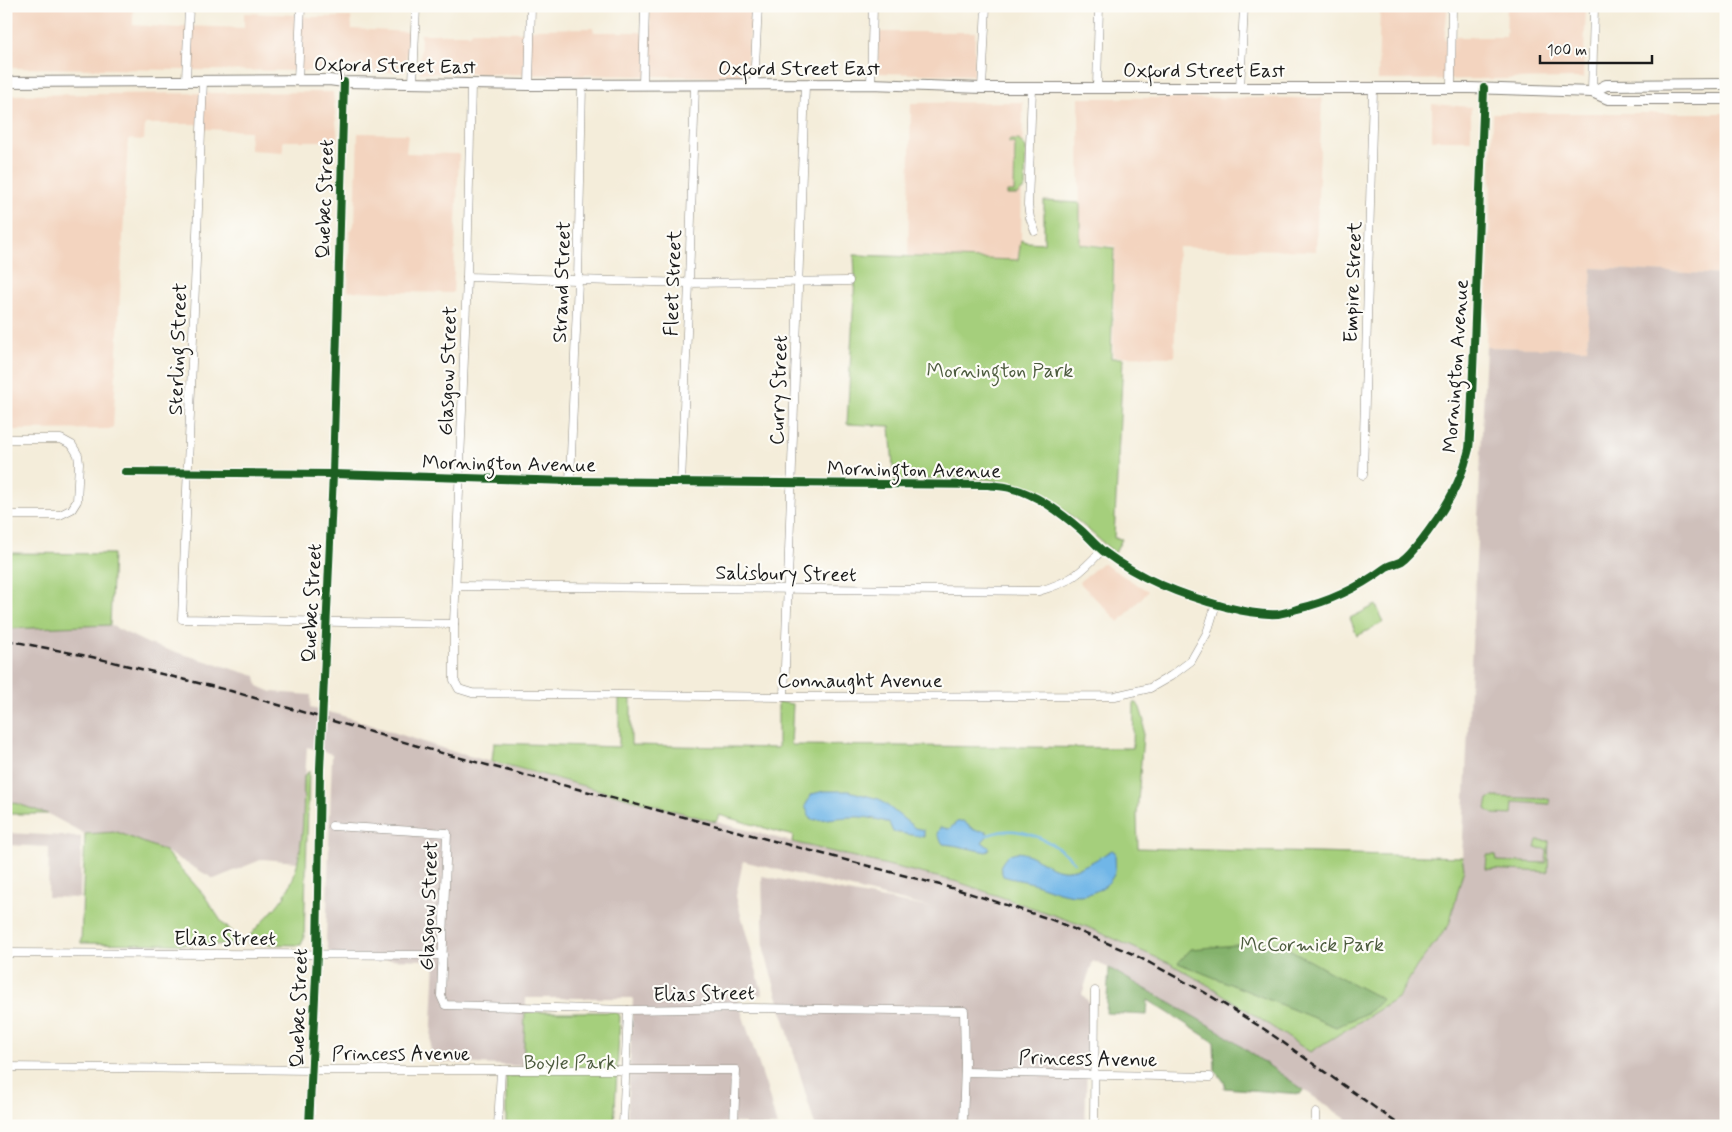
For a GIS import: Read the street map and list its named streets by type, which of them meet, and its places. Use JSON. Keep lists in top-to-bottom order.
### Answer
{
  "streets": {
    "main road": ["Oxford Street East"],
    "street": [
      "Quebec Street",
      "Strand Street",
      "Empire Street",
      "Fleet Street",
      "Sterling Street",
      "Mornington Avenue",
      "Glasgow Street",
      "Curry Street",
      "Salisbury Street",
      "Connaught Avenue",
      "Elias Street",
      "Princess Avenue"
    ]
  },
  "crossings": [
    ["Oxford Street East", "Quebec Street"],
    ["Oxford Street East", "Strand Street"],
    ["Oxford Street East", "Empire Street"],
    ["Oxford Street East", "Fleet Street"],
    ["Oxford Street East", "Sterling Street"],
    ["Oxford Street East", "Mornington Avenue"],
    ["Oxford Street East", "Glasgow Street"],
    ["Oxford Street East", "Curry Street"],
    ["Quebec Street", "Sterling Street"],
    ["Quebec Street", "Mornington Avenue"],
    ["Quebec Street", "Elias Street"],
    ["Quebec Street", "Princess Avenue"],
    ["Strand Street", "Mornington Avenue"],
    ["Fleet Street", "Mornington Avenue"],
    ["Sterling Street", "Mornington Avenue"],
    ["Mornington Avenue", "Glasgow Street"],
    ["Mornington Avenue", "Curry Street"],
    ["Mornington Avenue", "Salisbury Street"],
    ["Mornington Avenue", "Connaught Avenue"],
    ["Glasgow Street", "Salisbury Street"],
    ["Glasgow Street", "Connaught Avenue"],
    ["Glasgow Street", "Elias Street"],
    ["Curry Street", "Salisbury Street"],
    ["Curry Street", "Connaught Avenue"],
    ["Elias Street", "Princess Avenue"]
  ],
  "parks": ["Mornington Park", "McCormick Park", "Boyle Park"],
  "scale_bar": "100 m"
}
